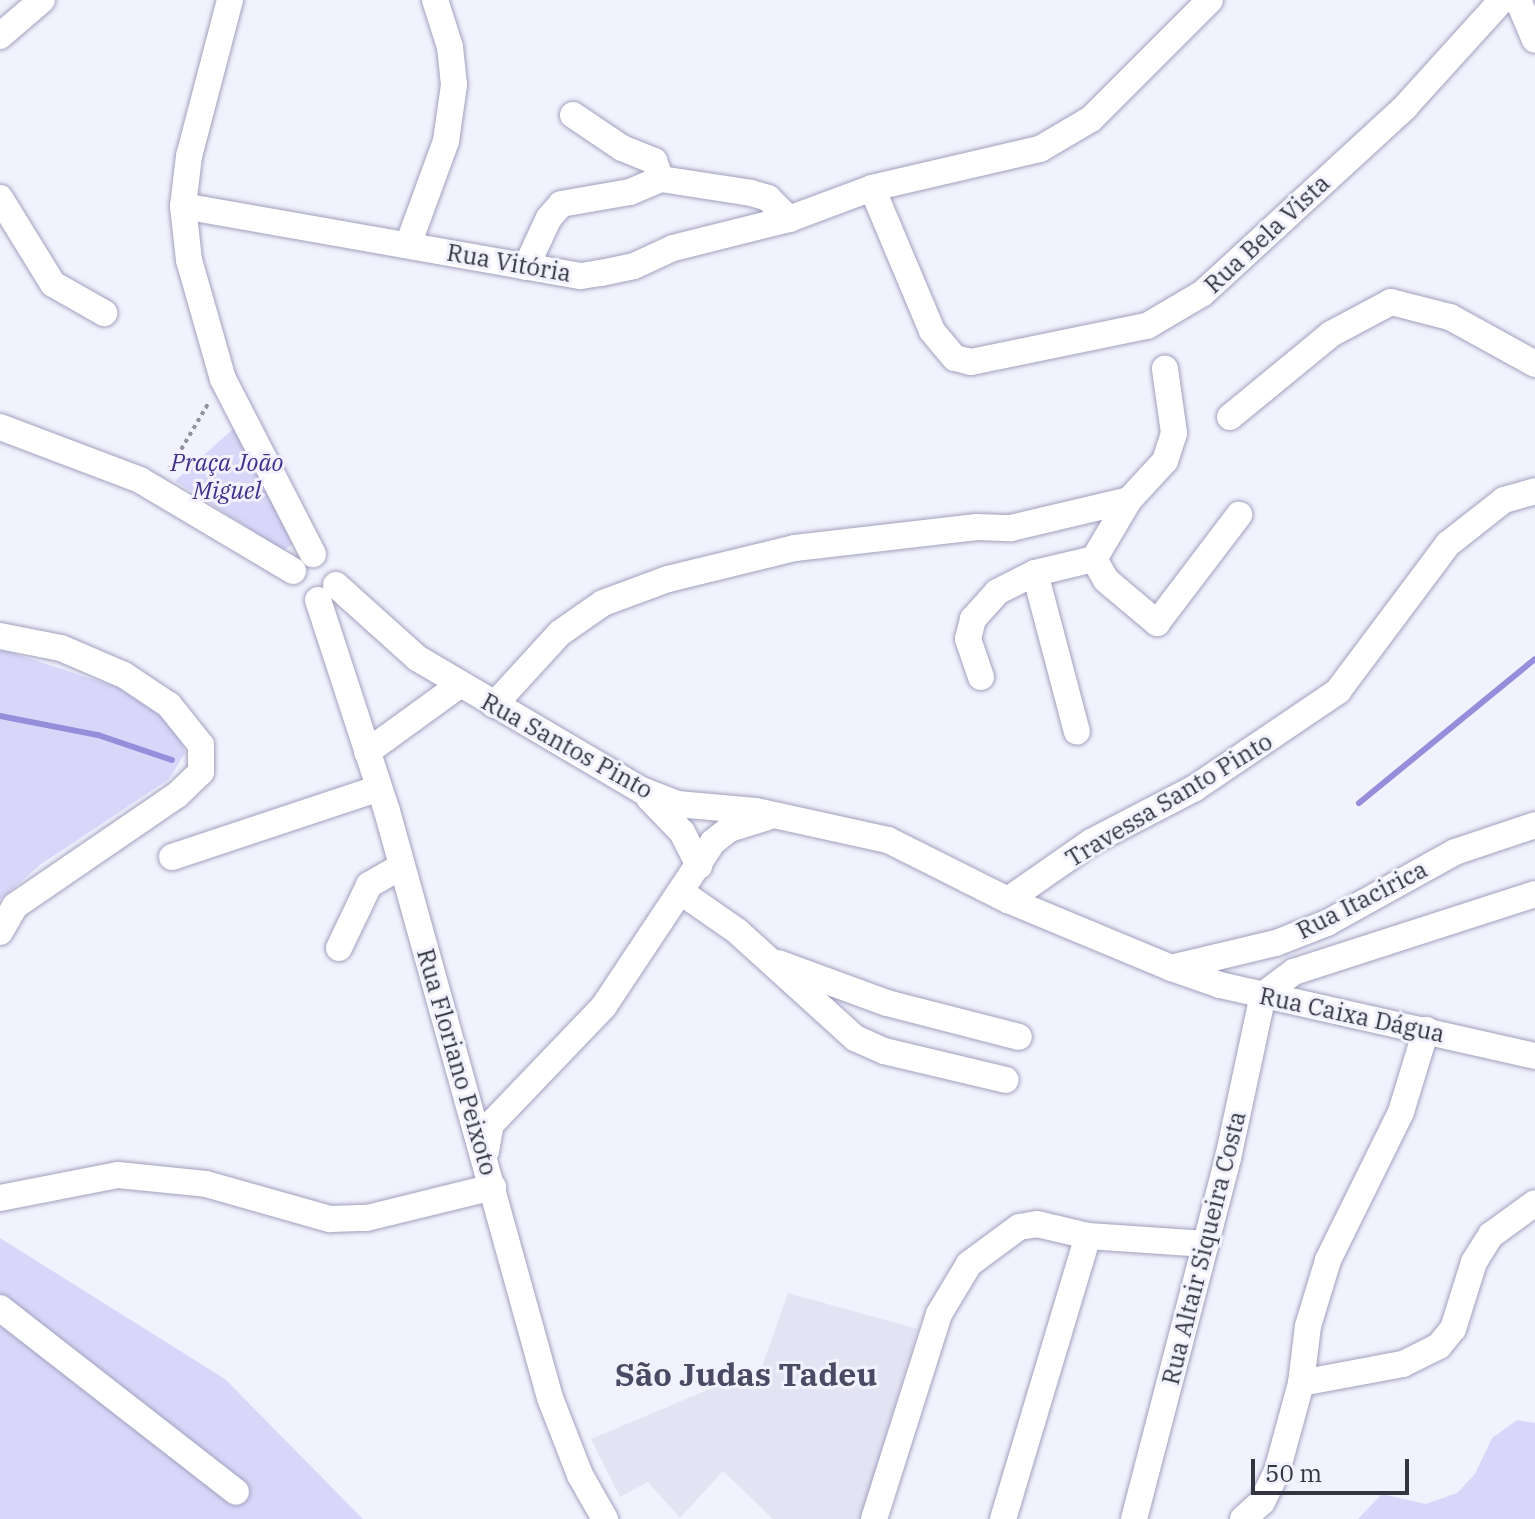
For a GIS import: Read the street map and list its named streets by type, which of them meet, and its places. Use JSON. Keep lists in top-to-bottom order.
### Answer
{
  "streets": {
    "street": [
      "Rua Bela Vista",
      "Rua Vitória",
      "Rua Santos Pinto",
      "Travessa Santo Pinto",
      "Rua Itacirica",
      "Rua Caixa Dágua",
      "Rua Floriano Peixoto",
      "Rua Altair Siqueira Costa"
    ]
  },
  "crossings": [
    ["Rua Bela Vista", "Rua Vitória"],
    ["Rua Santos Pinto", "Rua Floriano Peixoto"],
    ["Rua Itacirica", "Rua Caixa Dágua"],
    ["Rua Caixa Dágua", "Rua Altair Siqueira Costa"]
  ],
  "districts": ["São Judas Tadeu"],
  "parks": ["Praça João Miguel"],
  "scale_bar": "50 m"
}
